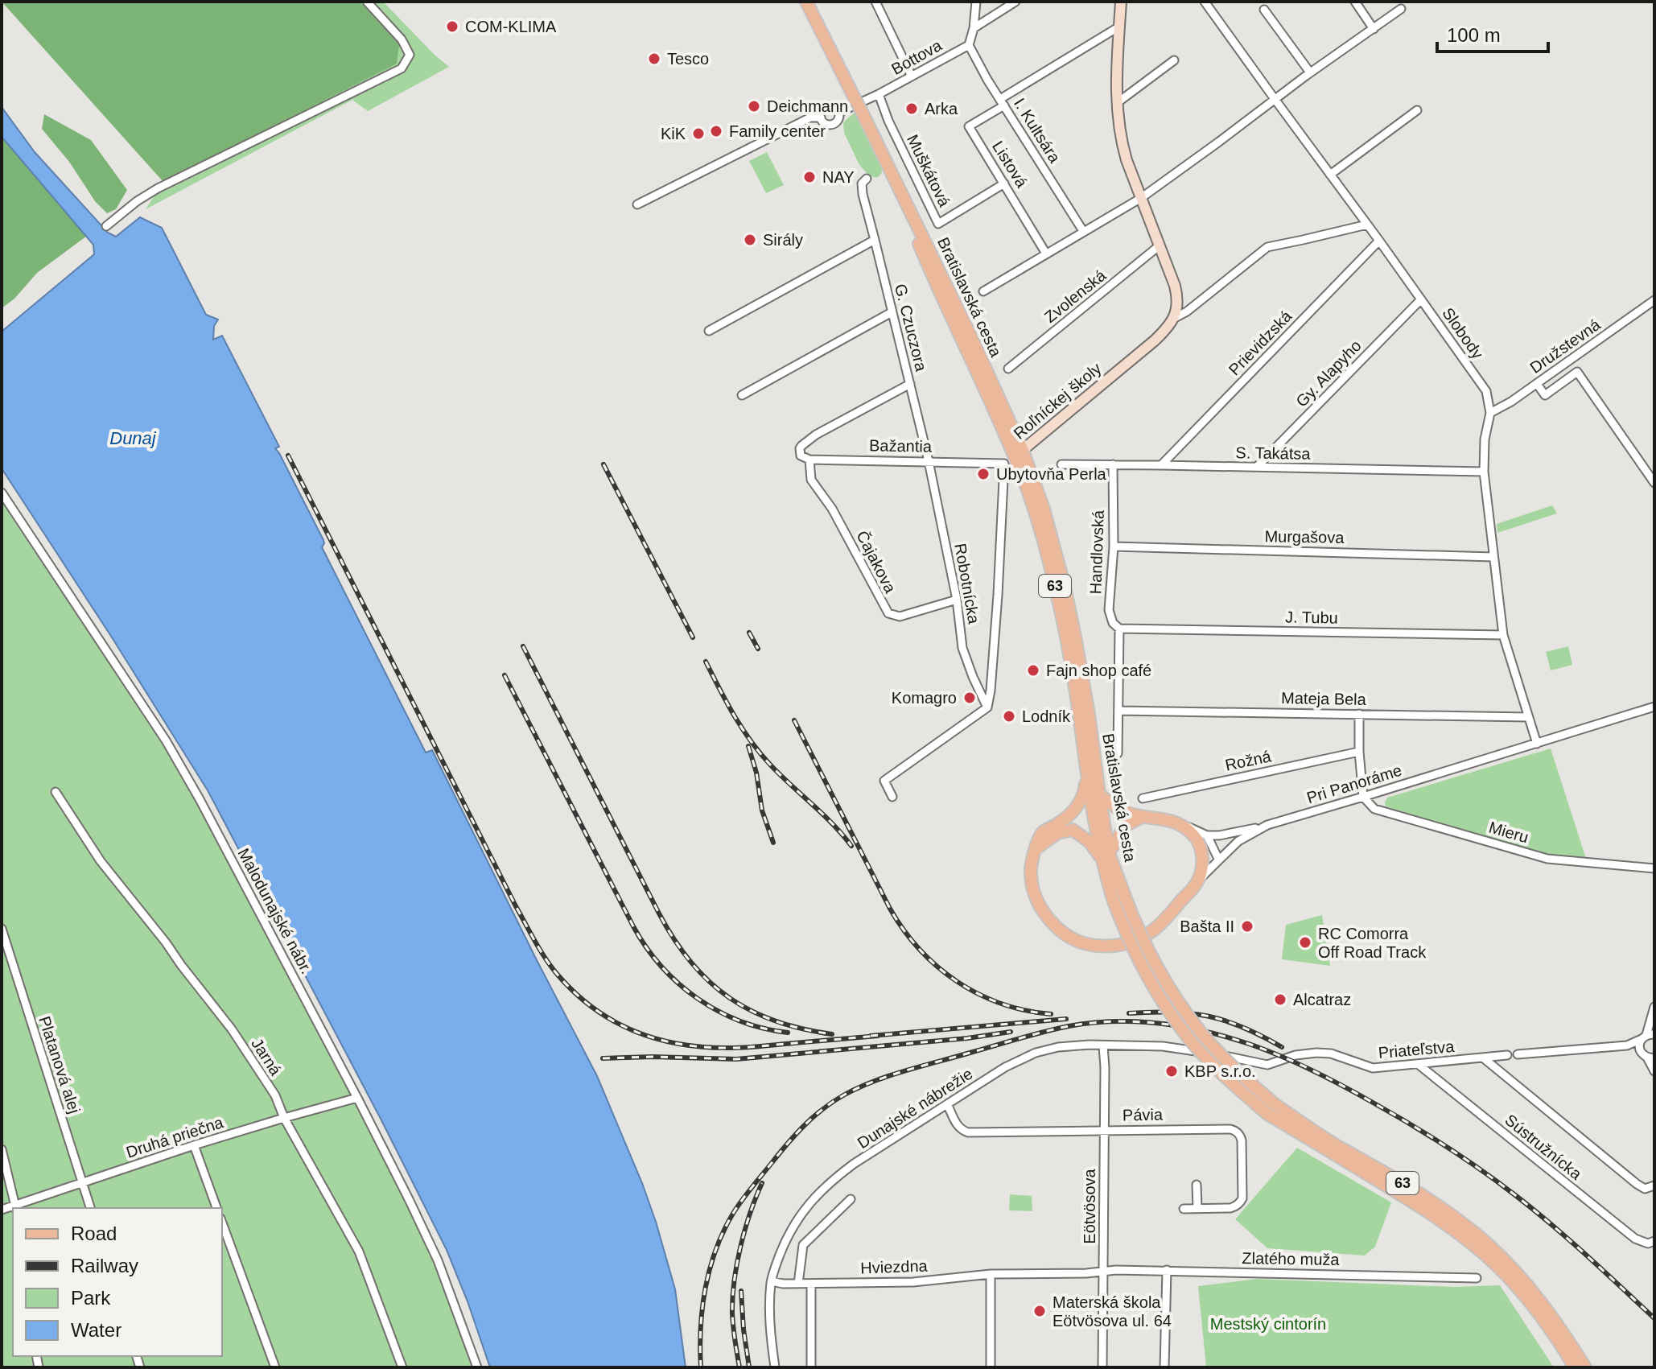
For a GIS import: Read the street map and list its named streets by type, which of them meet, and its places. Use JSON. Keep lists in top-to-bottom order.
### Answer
{
  "streets": {
    "main road": ["Bratislavská cesta", "Roľníckej školy", "63"],
    "street": [
      "Bottova",
      "I. Kultsára",
      "Listová",
      "Muškátová",
      "Zvolenská",
      "G. Czuczora",
      "Slobody",
      "Prievidzská",
      "Družstevná",
      "Gy. Alapyho",
      "Bažantia",
      "S. Takátsa",
      "Murgašova",
      "Handlovská",
      "Čajakova",
      "Robotnícka",
      "J. Tubu",
      "Mateja Bela",
      "Rožná",
      "Pri Panoráme",
      "Mieru",
      "Malodunajské nábr.",
      "Priateľstva",
      "Jarná",
      "Platanová alej",
      "Dunajské nábrežie",
      "Pávia",
      "Druhá priečna",
      "Sústružnícka",
      "Eötvösova",
      "Zlatého muža",
      "Hviezdna"
    ]
  },
  "crossings": [
    ["Bottova", "I. Kultsára"],
    ["Bottova", "Muškátová"],
    ["I. Kultsára", "Listová"],
    ["Listová", "Muškátová"],
    ["Bratislavská cesta", "Roľníckej školy"],
    ["Bratislavská cesta", "Bažantia"],
    ["G. Czuczora", "Bažantia"],
    ["G. Czuczora", "Robotnícka"],
    ["Slobody", "Prievidzská"],
    ["Slobody", "Družstevná"],
    ["Slobody", "Gy. Alapyho"],
    ["Slobody", "S. Takátsa"],
    ["Slobody", "Murgašova"],
    ["Slobody", "J. Tubu"],
    ["Slobody", "Mateja Bela"],
    ["Slobody", "Pri Panoráme"],
    ["Prievidzská", "S. Takátsa"],
    ["Gy. Alapyho", "S. Takátsa"],
    ["Roľníckej školy", "Bažantia"],
    ["Bažantia", "Čajakova"],
    ["Bažantia", "Robotnícka"],
    ["S. Takátsa", "Handlovská"],
    ["Murgašova", "Handlovská"],
    ["Handlovská", "J. Tubu"],
    ["Handlovská", "Mateja Bela"],
    ["Čajakova", "Robotnícka"],
    ["Pri Panoráme", "Mieru"],
    ["Malodunajské nábr.", "Druhá priečna"],
    ["Priateľstva", "Dunajské nábrežie"],
    ["Priateľstva", "Sústružnícka"],
    ["Jarná", "Druhá priečna"],
    ["Platanová alej", "Druhá priečna"],
    ["Dunajské nábrežie", "Pávia"],
    ["Dunajské nábrežie", "Eötvösova"],
    ["Dunajské nábrežie", "Hviezdna"],
    ["Pávia", "Eötvösova"],
    ["Eötvösova", "Zlatého muža"],
    ["Eötvösova", "Hviezdna"],
    ["Zlatého muža", "Hviezdna"]
  ],
  "water": ["Dunaj"],
  "parks": ["Mestský cintorín"],
  "places": [
    "COM-KLIMA",
    "Tesco",
    "Deichmann",
    "Arka",
    "Family center",
    "KiK",
    "NAY",
    "Sirály",
    "Ubytovňa Perla",
    "Fajn shop café",
    "Komagro",
    "Lodník",
    "Bašta II",
    "RC Comorra Off Road Track",
    "Alcatraz",
    "KBP s.r.o.",
    "Materská škola Eötvösova ul. 64"
  ],
  "legend": [
    "Road",
    "Railway",
    "Park",
    "Water"
  ],
  "scale_bar": "100 m"
}
